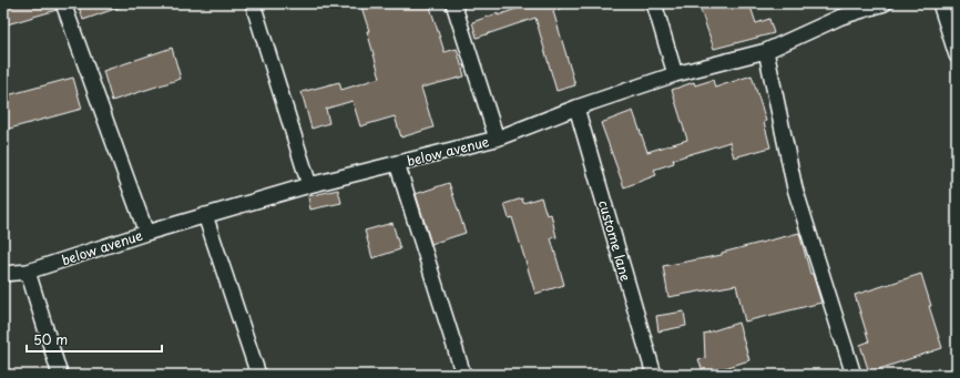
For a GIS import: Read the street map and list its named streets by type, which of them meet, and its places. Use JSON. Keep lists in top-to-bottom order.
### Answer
{
  "streets": {
    "street": ["below avenue", "custome lane"]
  },
  "crossings": [
    ["below avenue", "custome lane"]
  ],
  "scale_bar": "50 m"
}
